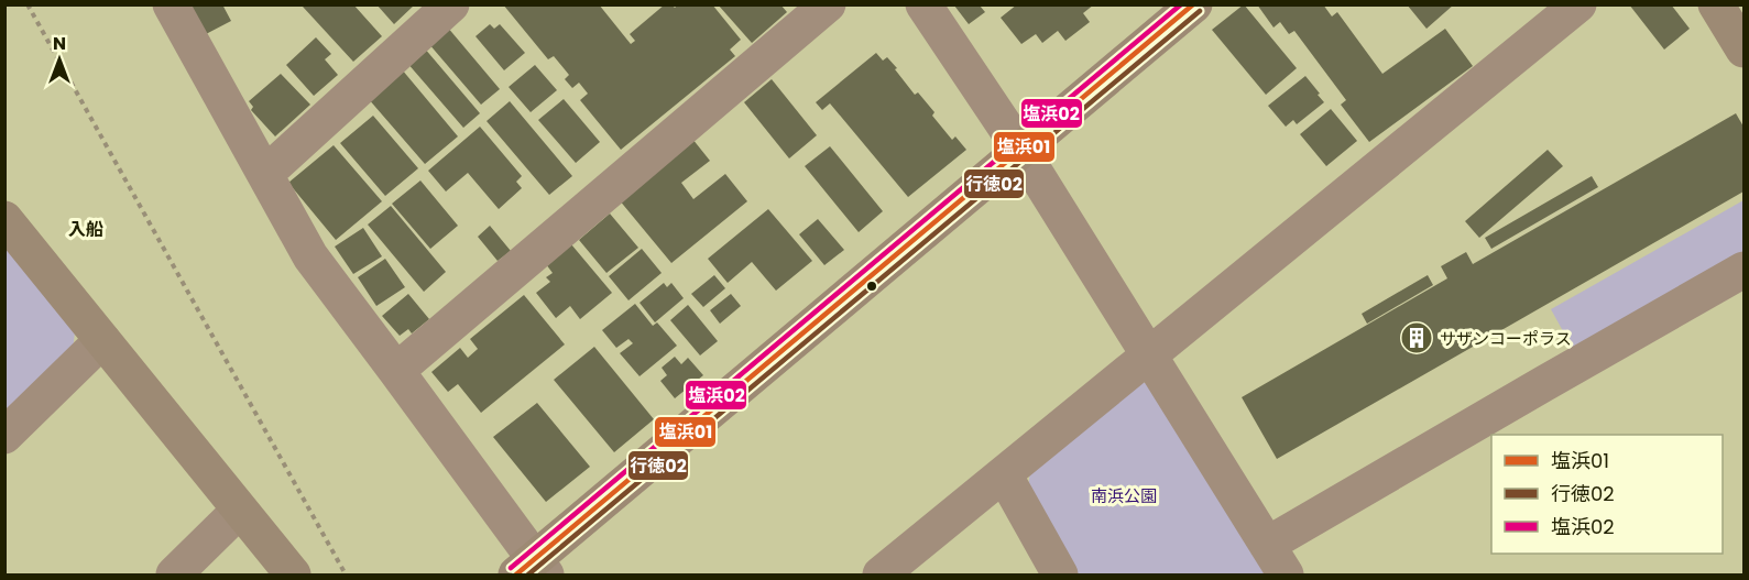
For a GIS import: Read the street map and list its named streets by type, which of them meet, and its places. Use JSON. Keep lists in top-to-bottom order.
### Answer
{
  "districts": ["入船"],
  "parks": ["南浜公園"],
  "places": {
    "building": ["サザンコーポラス"]
  },
  "lines": ["transit line 塩浜01", "transit line 塩浜02", "transit line 行徳02"],
  "legend": ["塩浜01", "行徳02", "塩浜02"],
  "north": "top"
}
